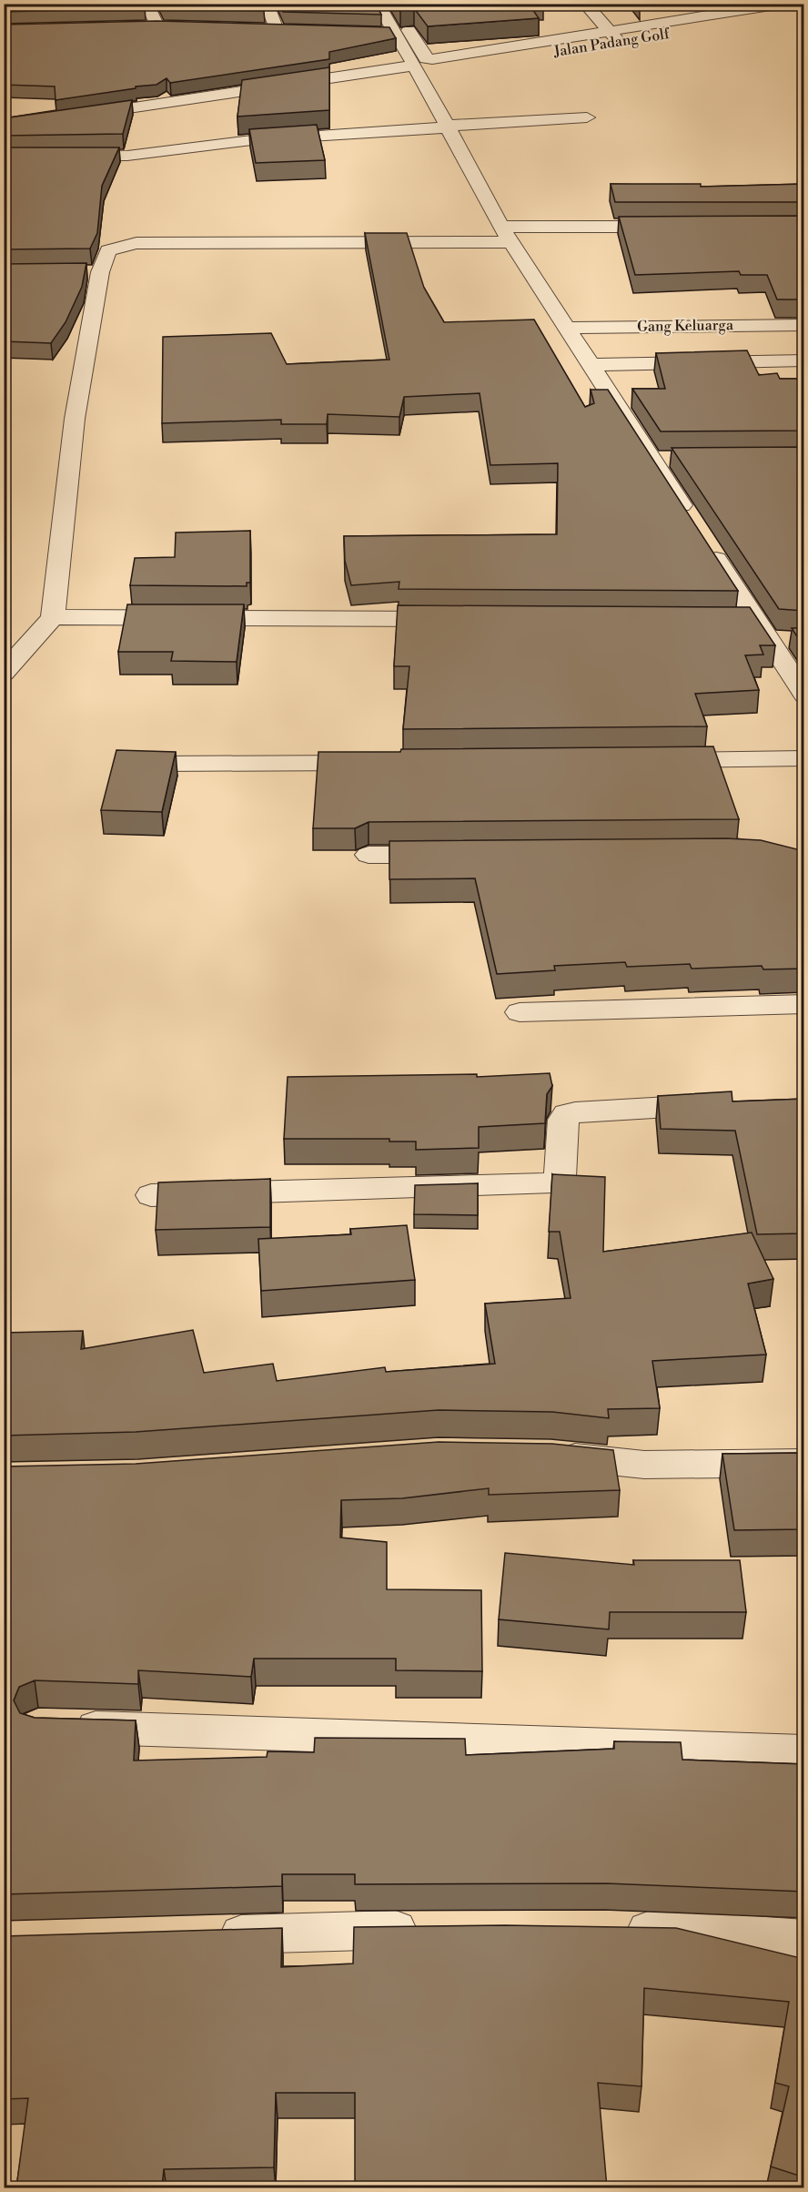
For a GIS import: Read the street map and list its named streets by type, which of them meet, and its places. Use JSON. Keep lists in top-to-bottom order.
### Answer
{
  "streets": {
    "street": ["Jalan Padang Golf", "Gang Keluarga"]
  }
}
